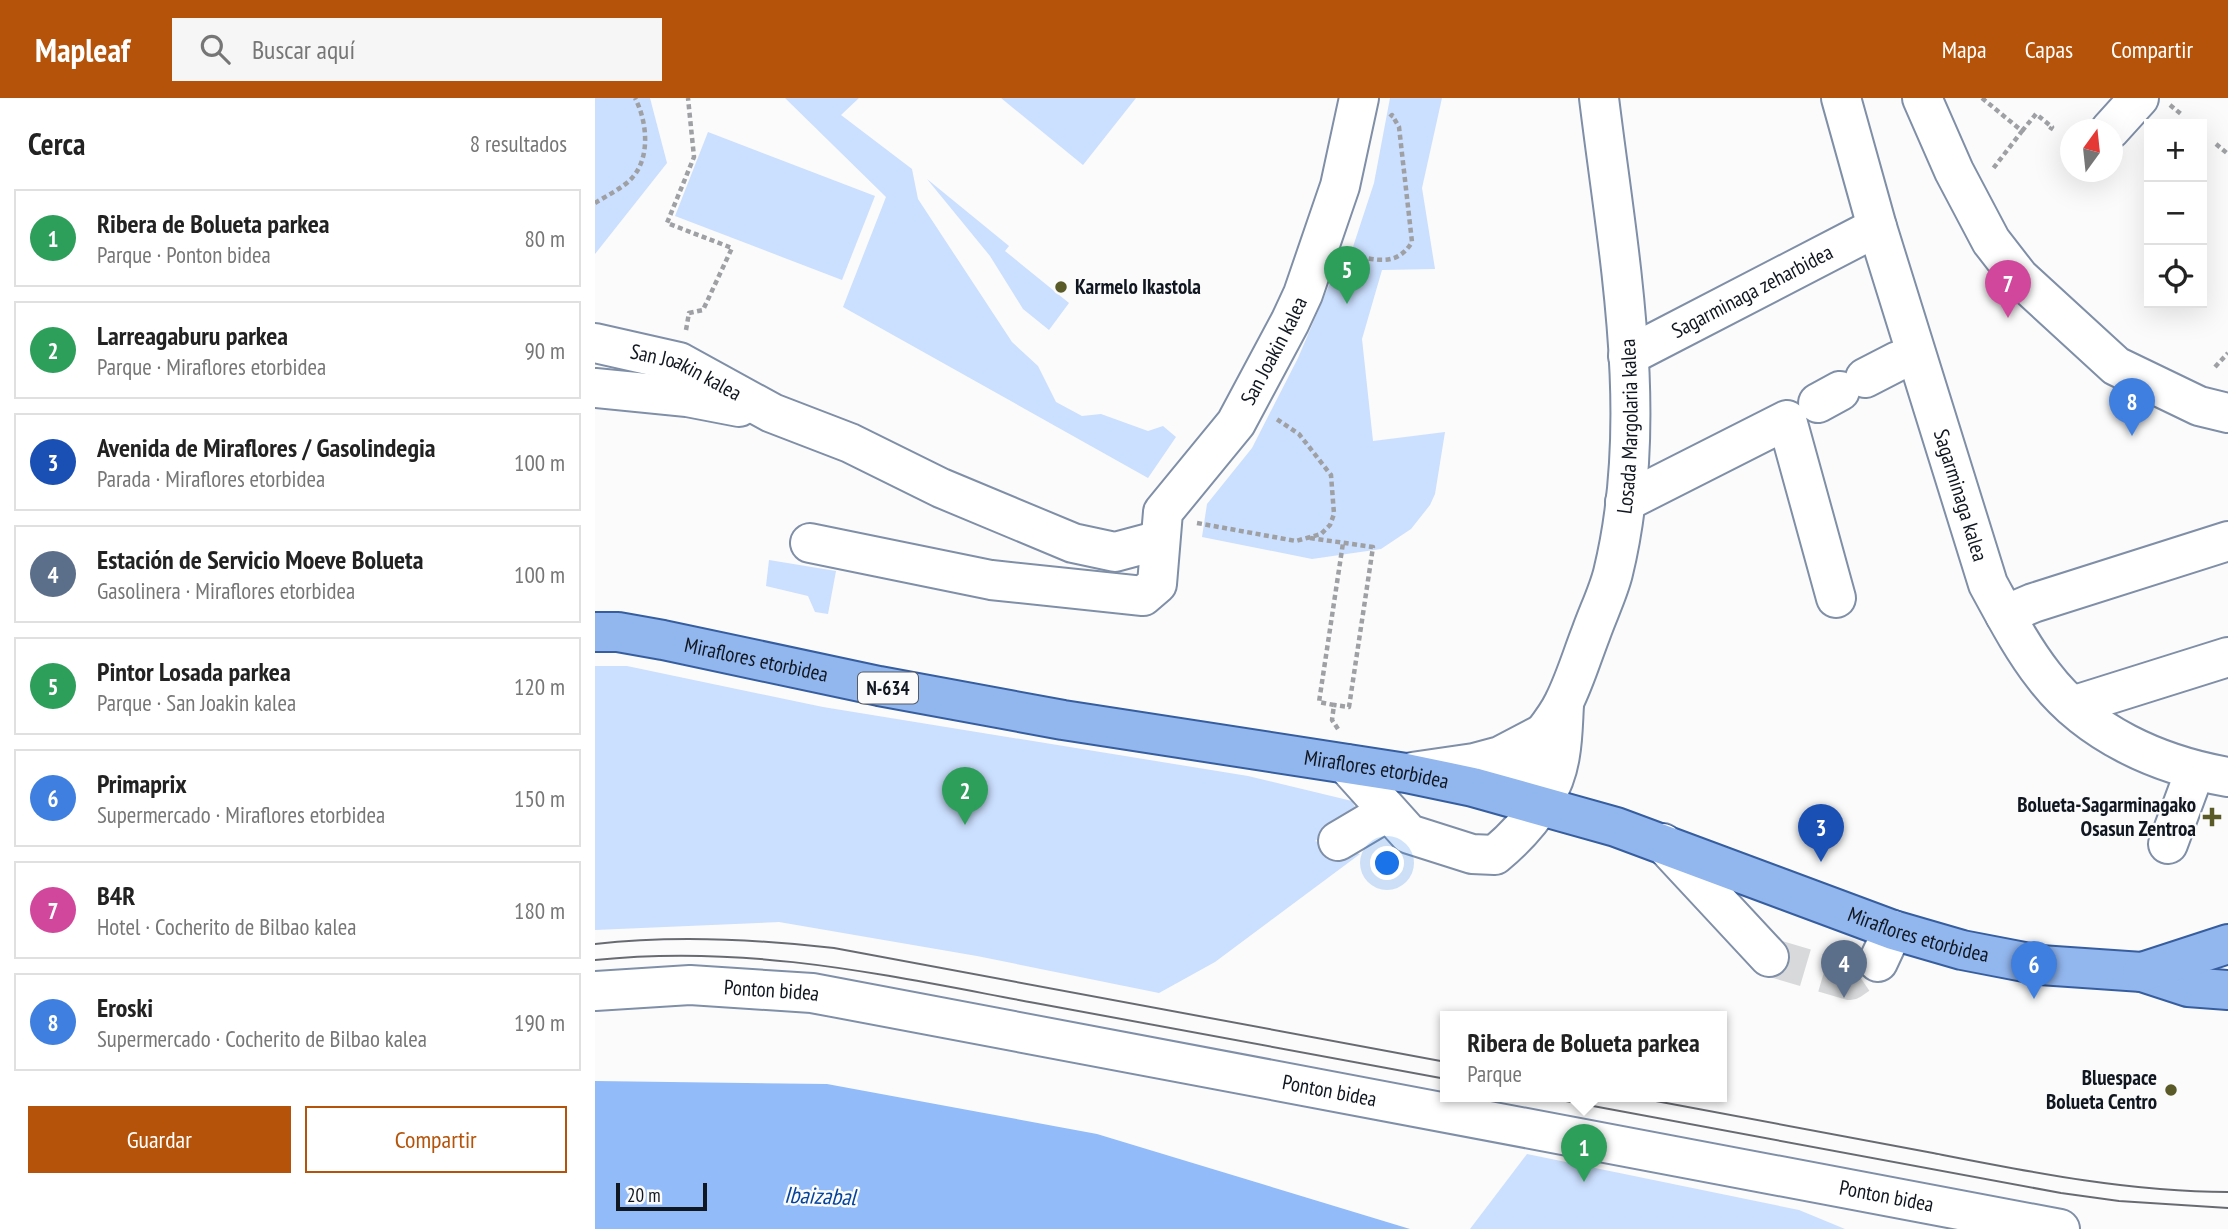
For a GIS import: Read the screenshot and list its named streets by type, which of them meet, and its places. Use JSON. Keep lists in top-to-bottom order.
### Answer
{
  "streets": {
    "main road": ["Miraflores etorbidea", "N-634"],
    "street": [
      "Sagarminaga zeharbidea",
      "San Joakin kalea",
      "Losada Margolaria kalea",
      "Sagarminaga kalea",
      "Ponton bidea"
    ]
  },
  "crossings": [
    ["Sagarminaga zeharbidea", "Losada Margolaria kalea"],
    ["Sagarminaga zeharbidea", "Sagarminaga kalea"],
    ["Losada Margolaria kalea", "Miraflores etorbidea"]
  ],
  "water": ["Ibaizabal"],
  "places": {
    "other": ["Karmelo Ikastola", "Bluespace Bolueta Centro"],
    "health": ["Bolueta-Sagarminagako Osasun Zentroa"]
  },
  "scale_bar": "20 m",
  "north": "top",
  "page": {
    "header": "Mapleaf",
    "search": "Buscar aquí",
    "nav": ["Mapa", "Capas", "Compartir"],
    "heading": ["Cerca", "8 resultados"],
    "map_buttons": ["+", "−"],
    "list": [
      {
        "mark": "1",
        "name": "Ribera de Bolueta parkea",
        "note": "Parque · Ponton bidea",
        "value": "80 m"
      },
      {
        "mark": "2",
        "name": "Larreagaburu parkea",
        "note": "Parque · Miraflores etorbidea",
        "value": "90 m"
      },
      {
        "mark": "3",
        "name": "Avenida de Miraflores / Gasolindegia",
        "note": "Parada · Miraflores etorbidea",
        "value": "100 m"
      },
      {
        "mark": "4",
        "name": "Estación de Servicio Moeve Bolueta",
        "note": "Gasolinera · Miraflores etorbidea",
        "value": "100 m"
      },
      {
        "mark": "5",
        "name": "Pintor Losada parkea",
        "note": "Parque · San Joakin kalea",
        "value": "120 m"
      },
      {
        "mark": "6",
        "name": "Primaprix",
        "note": "Supermercado · Miraflores etorbidea",
        "value": "150 m"
      },
      {
        "mark": "7",
        "name": "B4R",
        "note": "Hotel · Cocherito de Bilbao kalea",
        "value": "180 m"
      },
      {
        "mark": "8",
        "name": "Eroski",
        "note": "Supermercado · Cocherito de Bilbao kalea",
        "value": "190 m"
      }
    ],
    "pins": [
      "5",
      "7",
      "8",
      "2",
      "3",
      "4",
      "6",
      "1"
    ],
    "popup": ["Ribera de Bolueta parkea", "Parque"],
    "buttons": ["Guardar", "Compartir"],
    "scale": "20 m"
  }
}
